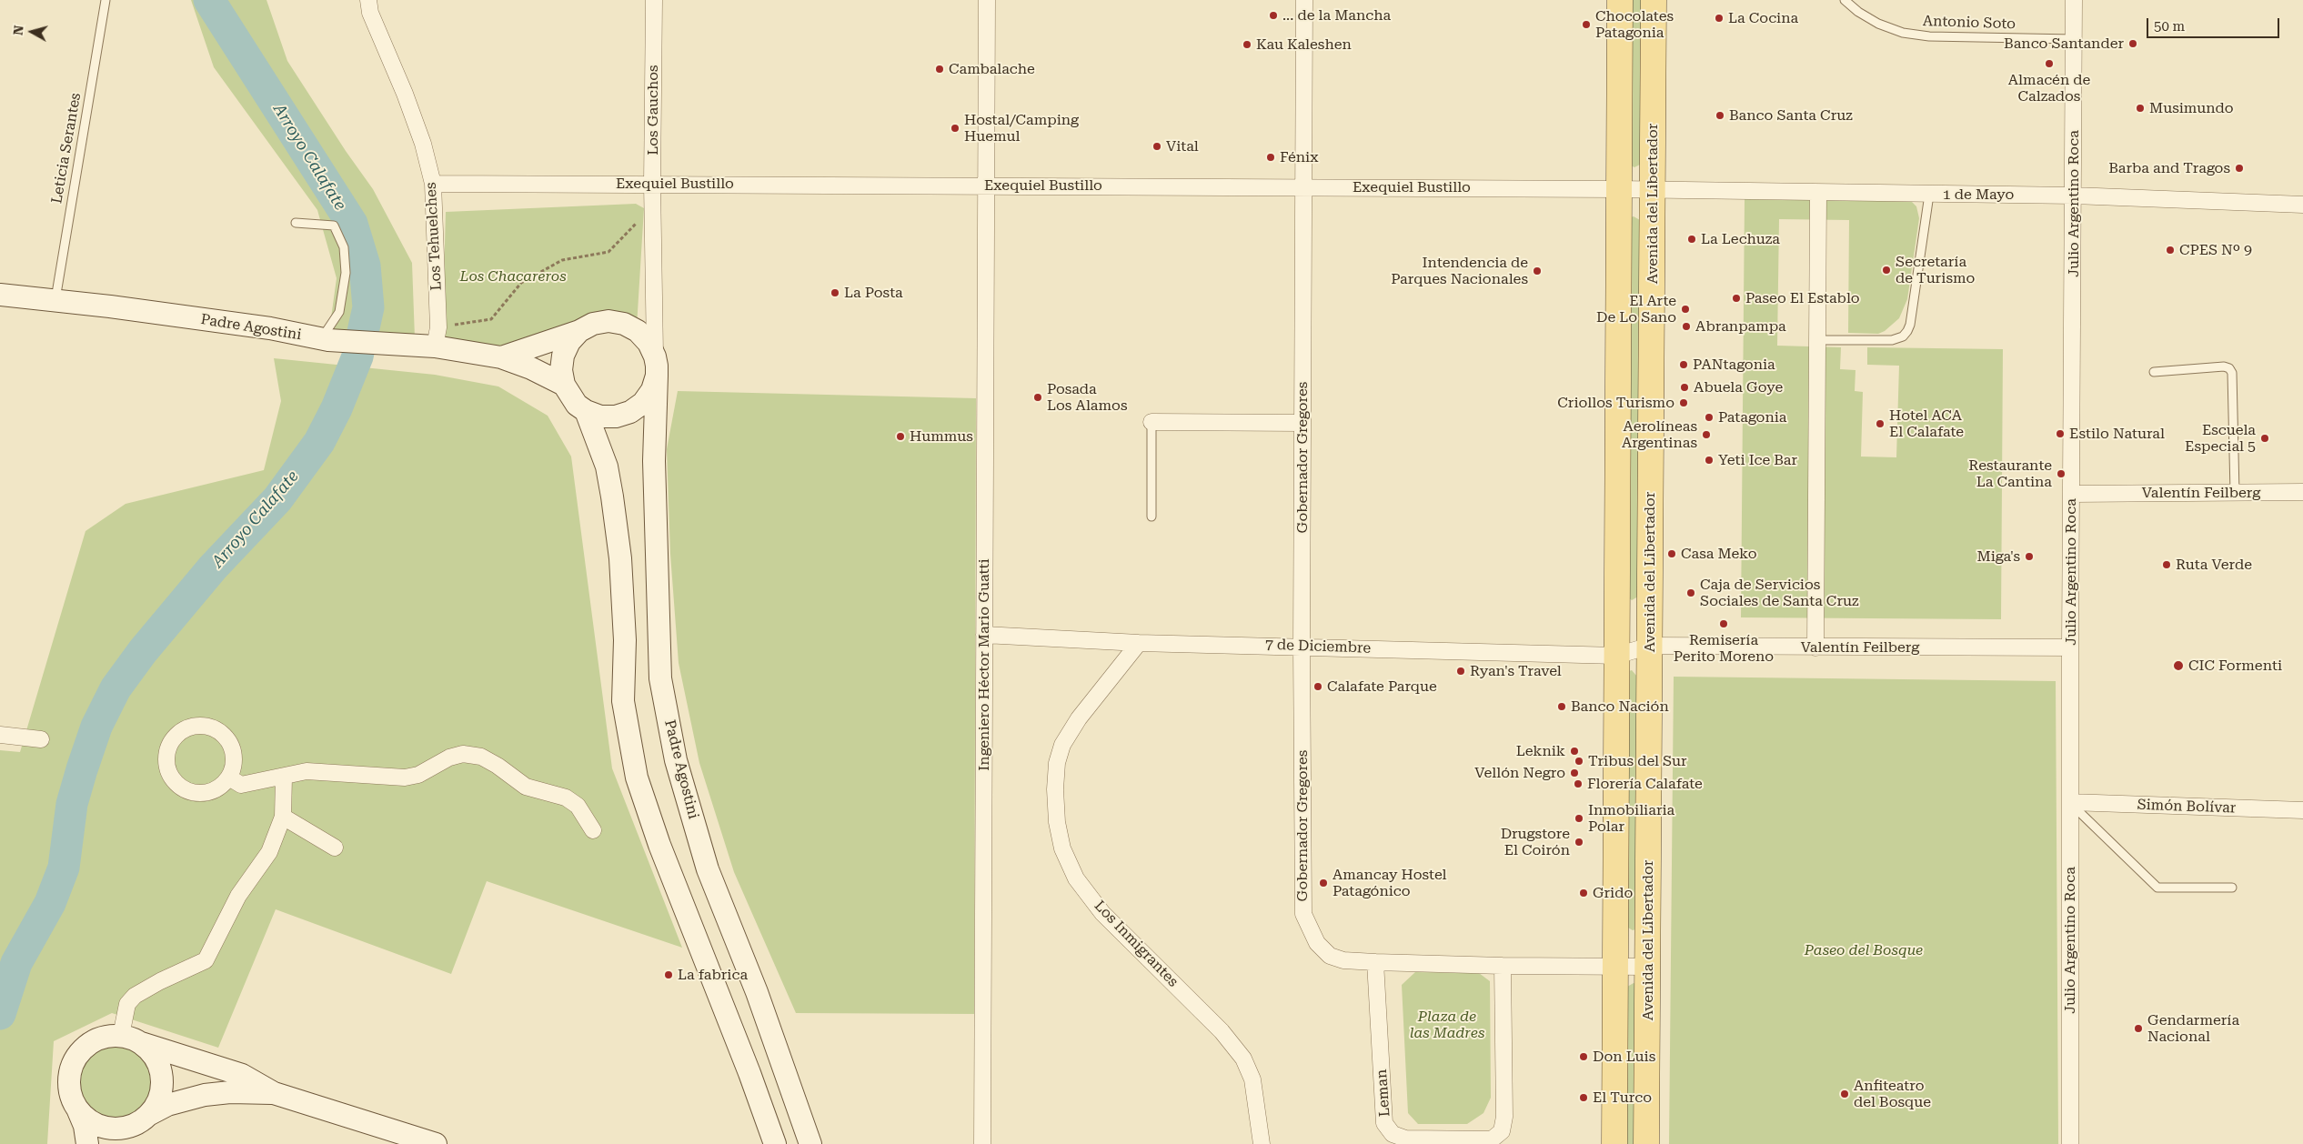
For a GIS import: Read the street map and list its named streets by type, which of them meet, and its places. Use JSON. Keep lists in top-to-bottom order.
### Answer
{
  "streets": {
    "main road": ["Avenida del Libertador"],
    "street": [
      "Los Gauchos",
      "Exequiel Bustillo",
      "1 de Mayo",
      "Julio Argentino Roca",
      "Los Tehuelches",
      "Padre Agostini",
      "Gobernador Gregores",
      "Valentín Feilberg",
      "7 de Diciembre",
      "Ingeniero Héctor Mario Guatti",
      "Simón Bolívar",
      "Los Inmigrantes",
      "Leman"
    ],
    "lane": ["Antonio Soto", "Leticia Serantes"]
  },
  "crossings": [
    ["Antonio Soto", "Julio Argentino Roca"],
    ["Los Gauchos", "Exequiel Bustillo"],
    ["Los Gauchos", "Padre Agostini"],
    ["Leticia Serantes", "Padre Agostini"],
    ["Exequiel Bustillo", "1 de Mayo"],
    ["Exequiel Bustillo", "Avenida del Libertador"],
    ["Exequiel Bustillo", "Los Tehuelches"],
    ["Exequiel Bustillo", "Gobernador Gregores"],
    ["Exequiel Bustillo", "Ingeniero Héctor Mario Guatti"],
    ["1 de Mayo", "Avenida del Libertador"],
    ["1 de Mayo", "Julio Argentino Roca"],
    ["Avenida del Libertador", "Valentín Feilberg"],
    ["Avenida del Libertador", "7 de Diciembre"],
    ["Julio Argentino Roca", "Valentín Feilberg"],
    ["Julio Argentino Roca", "Simón Bolívar"],
    ["Los Tehuelches", "Padre Agostini"],
    ["Gobernador Gregores", "7 de Diciembre"],
    ["Gobernador Gregores", "Leman"],
    ["Valentín Feilberg", "7 de Diciembre"],
    ["7 de Diciembre", "Ingeniero Héctor Mario Guatti"],
    ["7 de Diciembre", "Los Inmigrantes"]
  ],
  "water": ["Arroyo Calafate"],
  "parks": ["Los Chacareros", "Paseo del Bosque", "Plaza de las Madres"],
  "places": [
    "... de la Mancha",
    "La Cocina",
    "Chocolates Patagonia",
    "Banco Santander",
    "Kau Kaleshen",
    "Almacén de Calzados",
    "Cambalache",
    "Musimundo",
    "Banco Santa Cruz",
    "Hostal/Camping Huemul",
    "Vital",
    "Fénix",
    "Barba and Tragos",
    "La Lechuza",
    "CPES Nº 9",
    "Secretaría de Turismo",
    "Intendencia de Parques Nacionales",
    "La Posta",
    "Paseo El Establo",
    "El Arte De Lo Sano",
    "Abranpampa",
    "PANtagonia",
    "Abuela Goye",
    "Posada Los Alamos",
    "Criollos Turismo",
    "Patagonia",
    "Hotel ACA El Calafate",
    "Estilo Natural",
    "Aerolíneas Argentinas",
    "Hummus",
    "Escuela Especial 5",
    "Yeti Ice Bar",
    "Restaurante La Cantina",
    "Casa Meko",
    "Miga's",
    "Ruta Verde",
    "Caja de Servicios Sociales de Santa Cruz",
    "Remisería Perito Moreno",
    "CIC Formenti",
    "Ryan's Travel",
    "Calafate Parque",
    "Banco Nación",
    "Leknik",
    "Tribus del Sur",
    "Vellón Negro",
    "Florería Calafate",
    "Inmobiliaria Polar",
    "Drugstore El Coirón",
    "Amancay Hostel Patagónico",
    "Grido",
    "La fabrica",
    "Gendarmería Nacional",
    "Don Luis",
    "Anfiteatro del Bosque",
    "El Turco"
  ],
  "scale_bar": "50 m",
  "north": "left"
}
